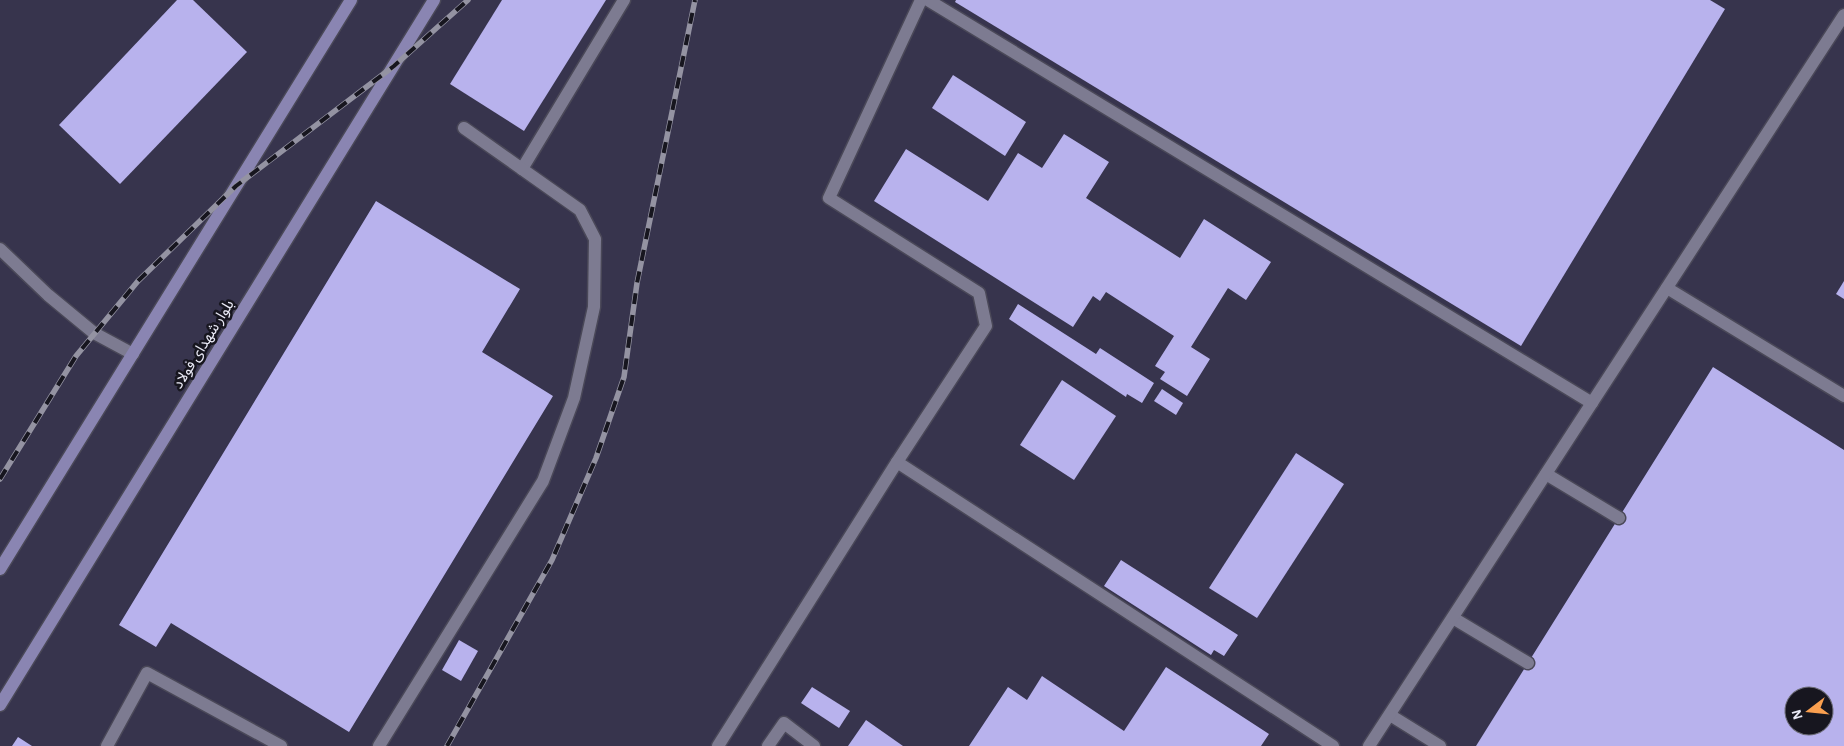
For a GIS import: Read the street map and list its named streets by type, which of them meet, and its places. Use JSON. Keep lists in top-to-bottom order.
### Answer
{
  "streets": {
    "street": ["بلوار شهدای فولاد"]
  },
  "north": "left"
}
